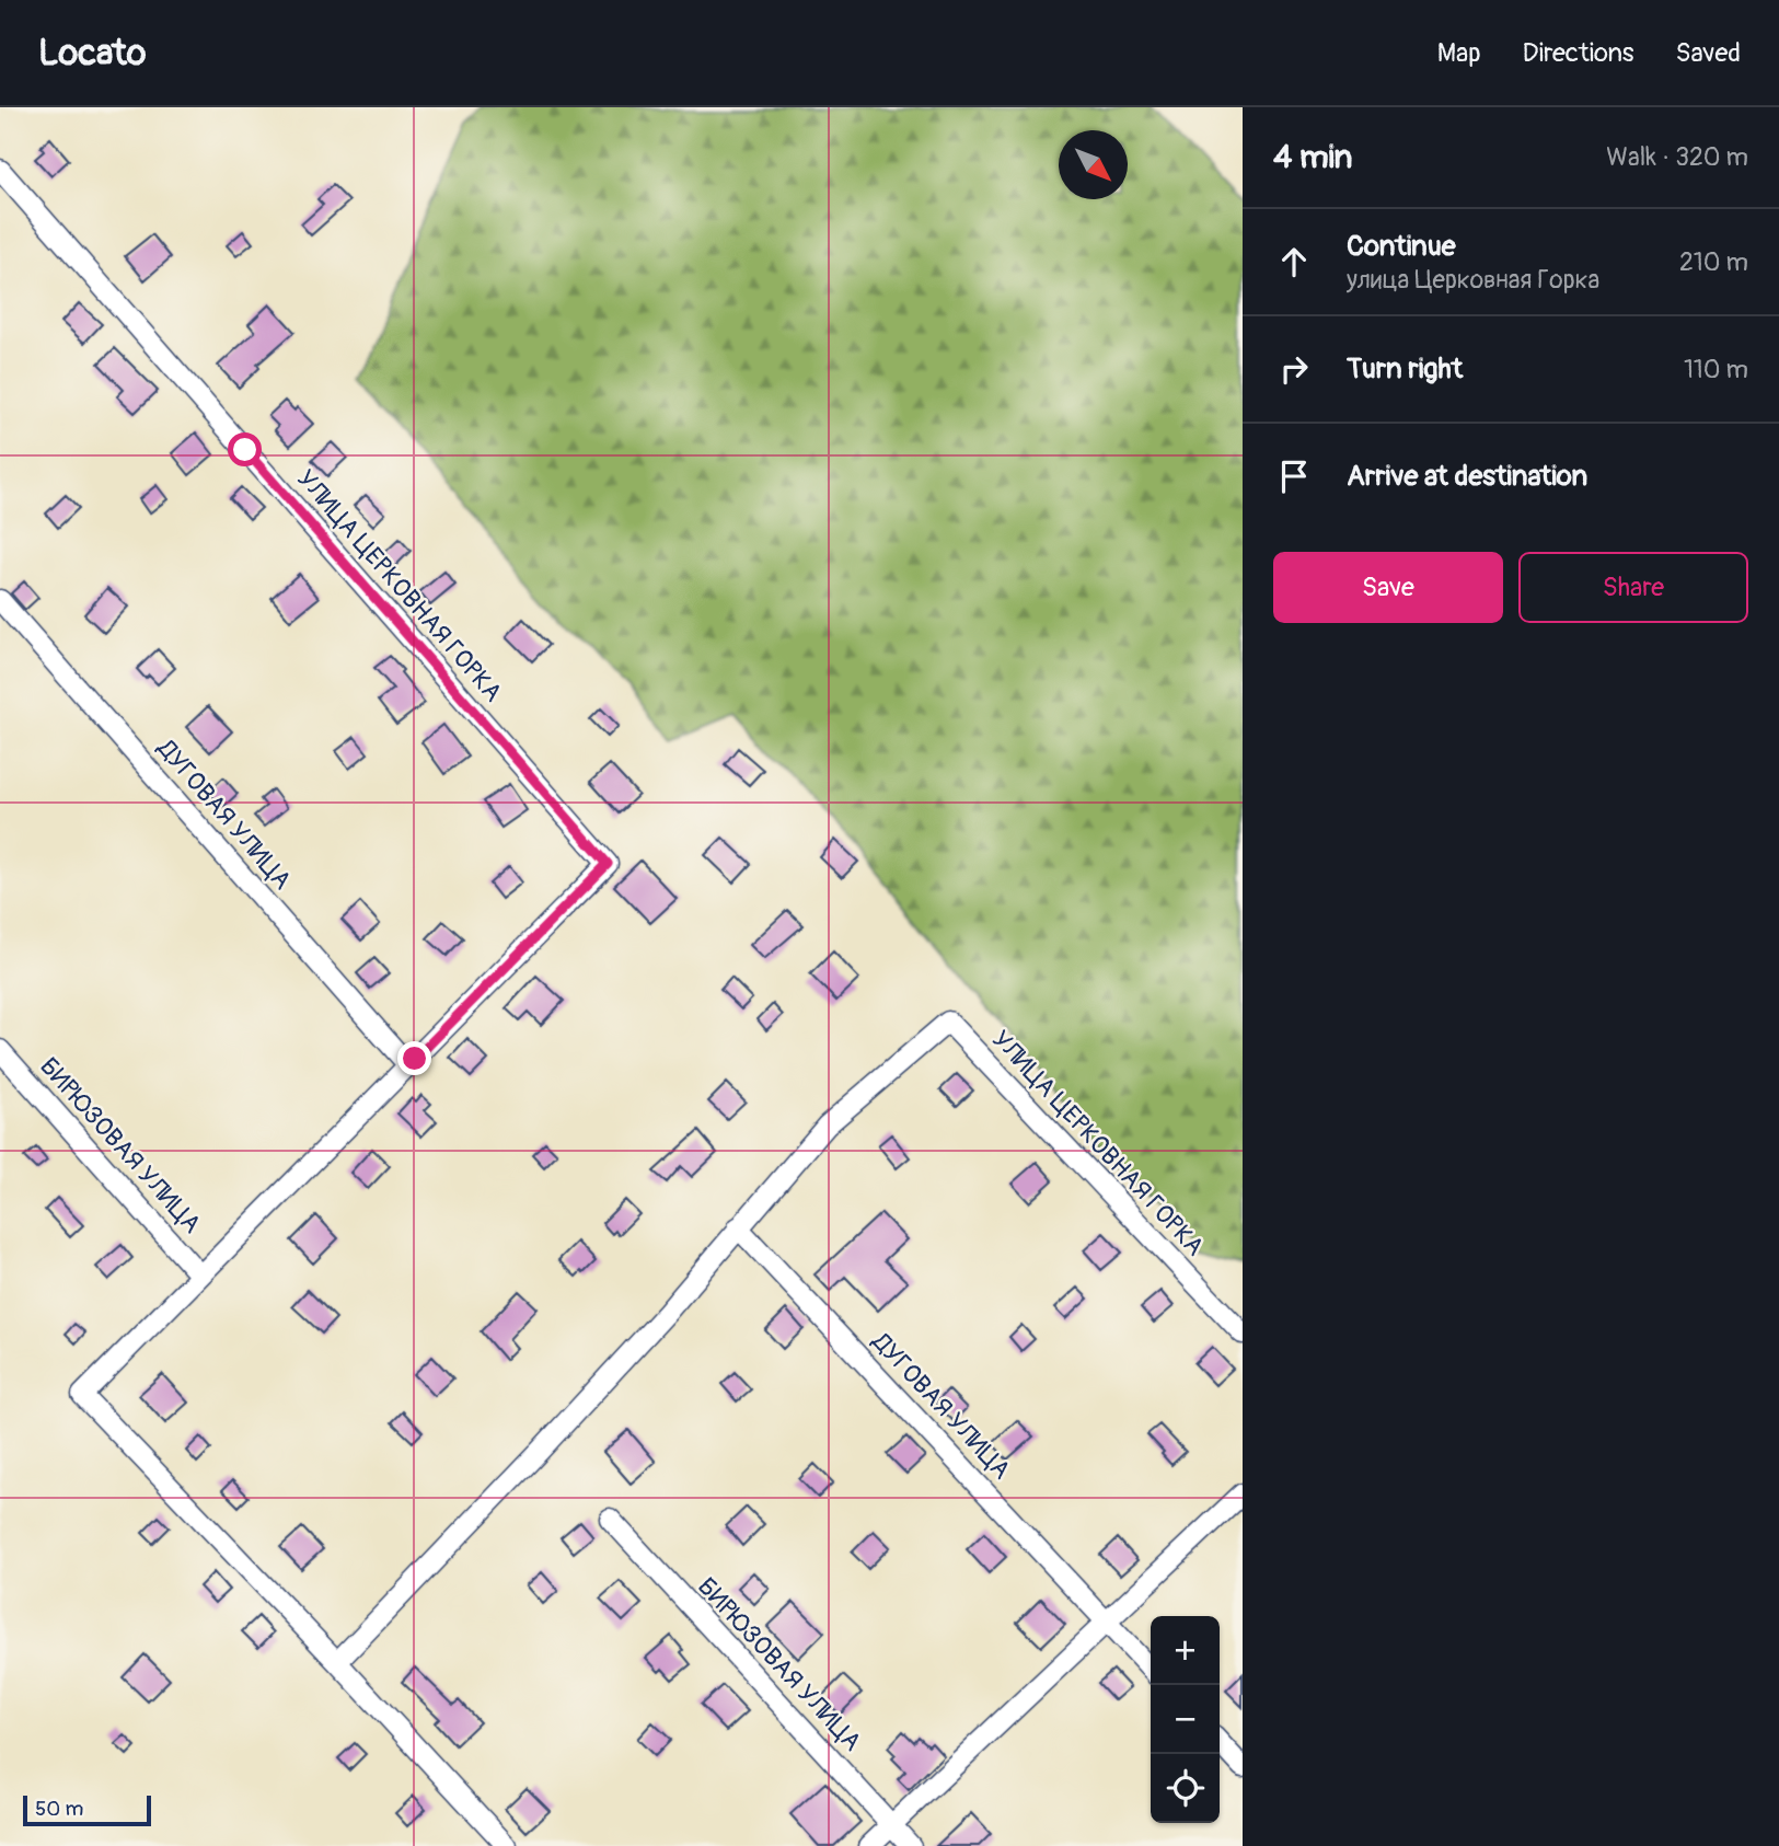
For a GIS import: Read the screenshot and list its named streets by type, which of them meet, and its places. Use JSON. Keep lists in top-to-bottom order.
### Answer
{
  "streets": {
    "street": ["УЛИЦА ЦЕРКОВНАЯ ГОРКА", "ДУГОВАЯ УЛИЦА", "БИРЮЗОВАЯ УЛИЦА"]
  },
  "crossings": [
    ["УЛИЦА ЦЕРКОВНАЯ ГОРКА", "ДУГОВАЯ УЛИЦА"]
  ],
  "scale_bar": "50 m",
  "north": "bottom right",
  "page": {
    "header": "Locato",
    "nav": ["Map", "Directions", "Saved"],
    "heading": ["4 min", "Walk · 320 m"],
    "list": [
      ["Continue", "улица Церковная Горка", "210 m"],
      ["Turn right", "110 m"],
      "Arrive at destination"
    ],
    "buttons": ["Save", "Share"],
    "map_buttons": ["+", "−"],
    "scale": "50 m"
  }
}
